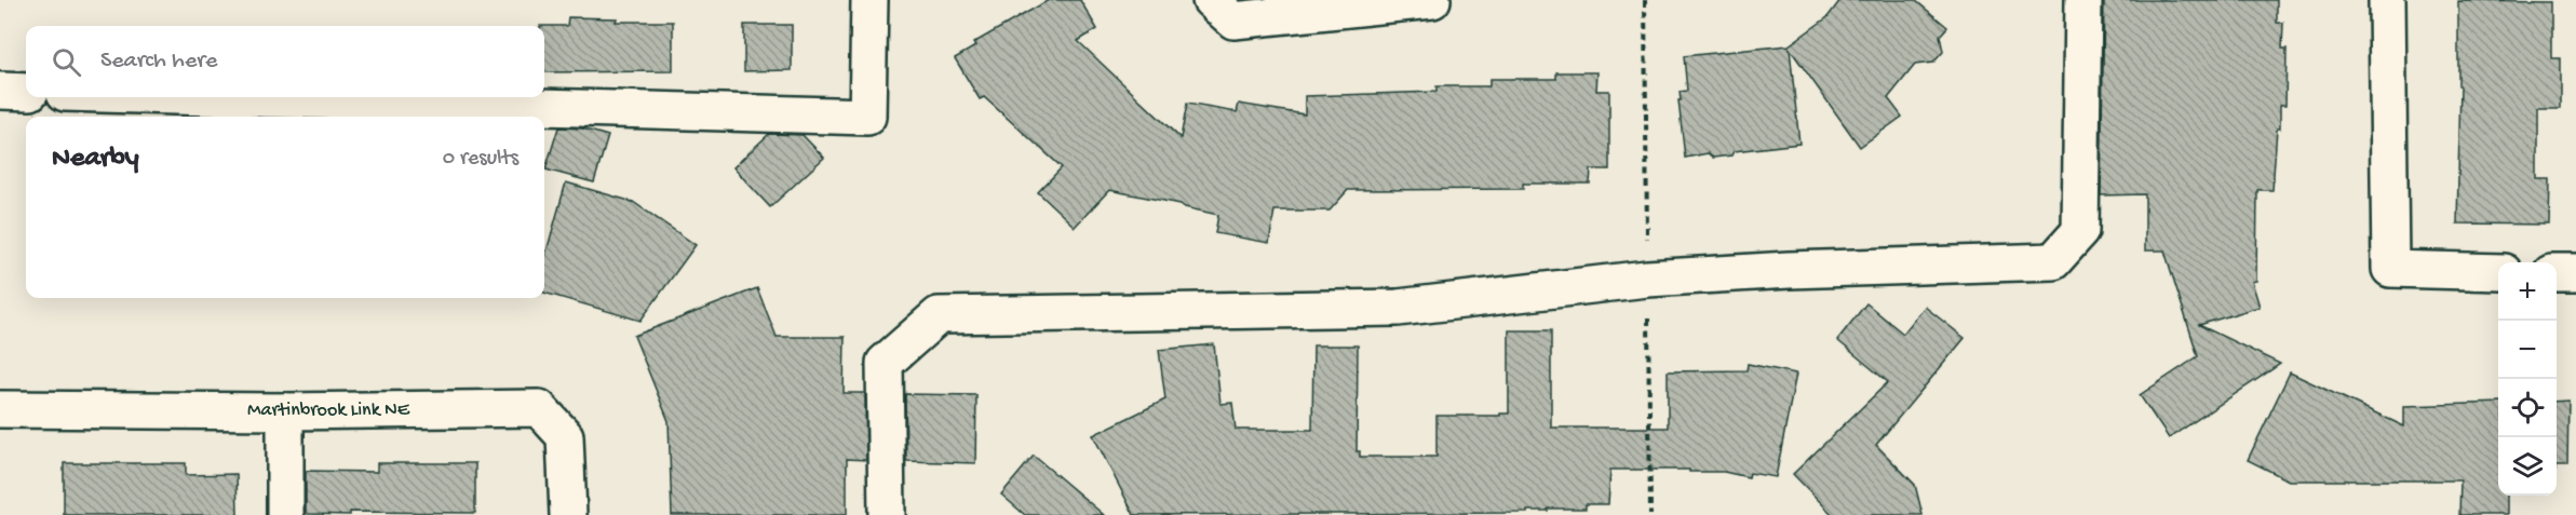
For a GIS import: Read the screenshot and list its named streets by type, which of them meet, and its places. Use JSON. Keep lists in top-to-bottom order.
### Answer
{
  "streets": {
    "street": ["Martinbrook Link NE"]
  },
  "page": {
    "search": "Search here",
    "heading": ["Nearby", "0 results"],
    "map_buttons": ["+", "−"]
  }
}
